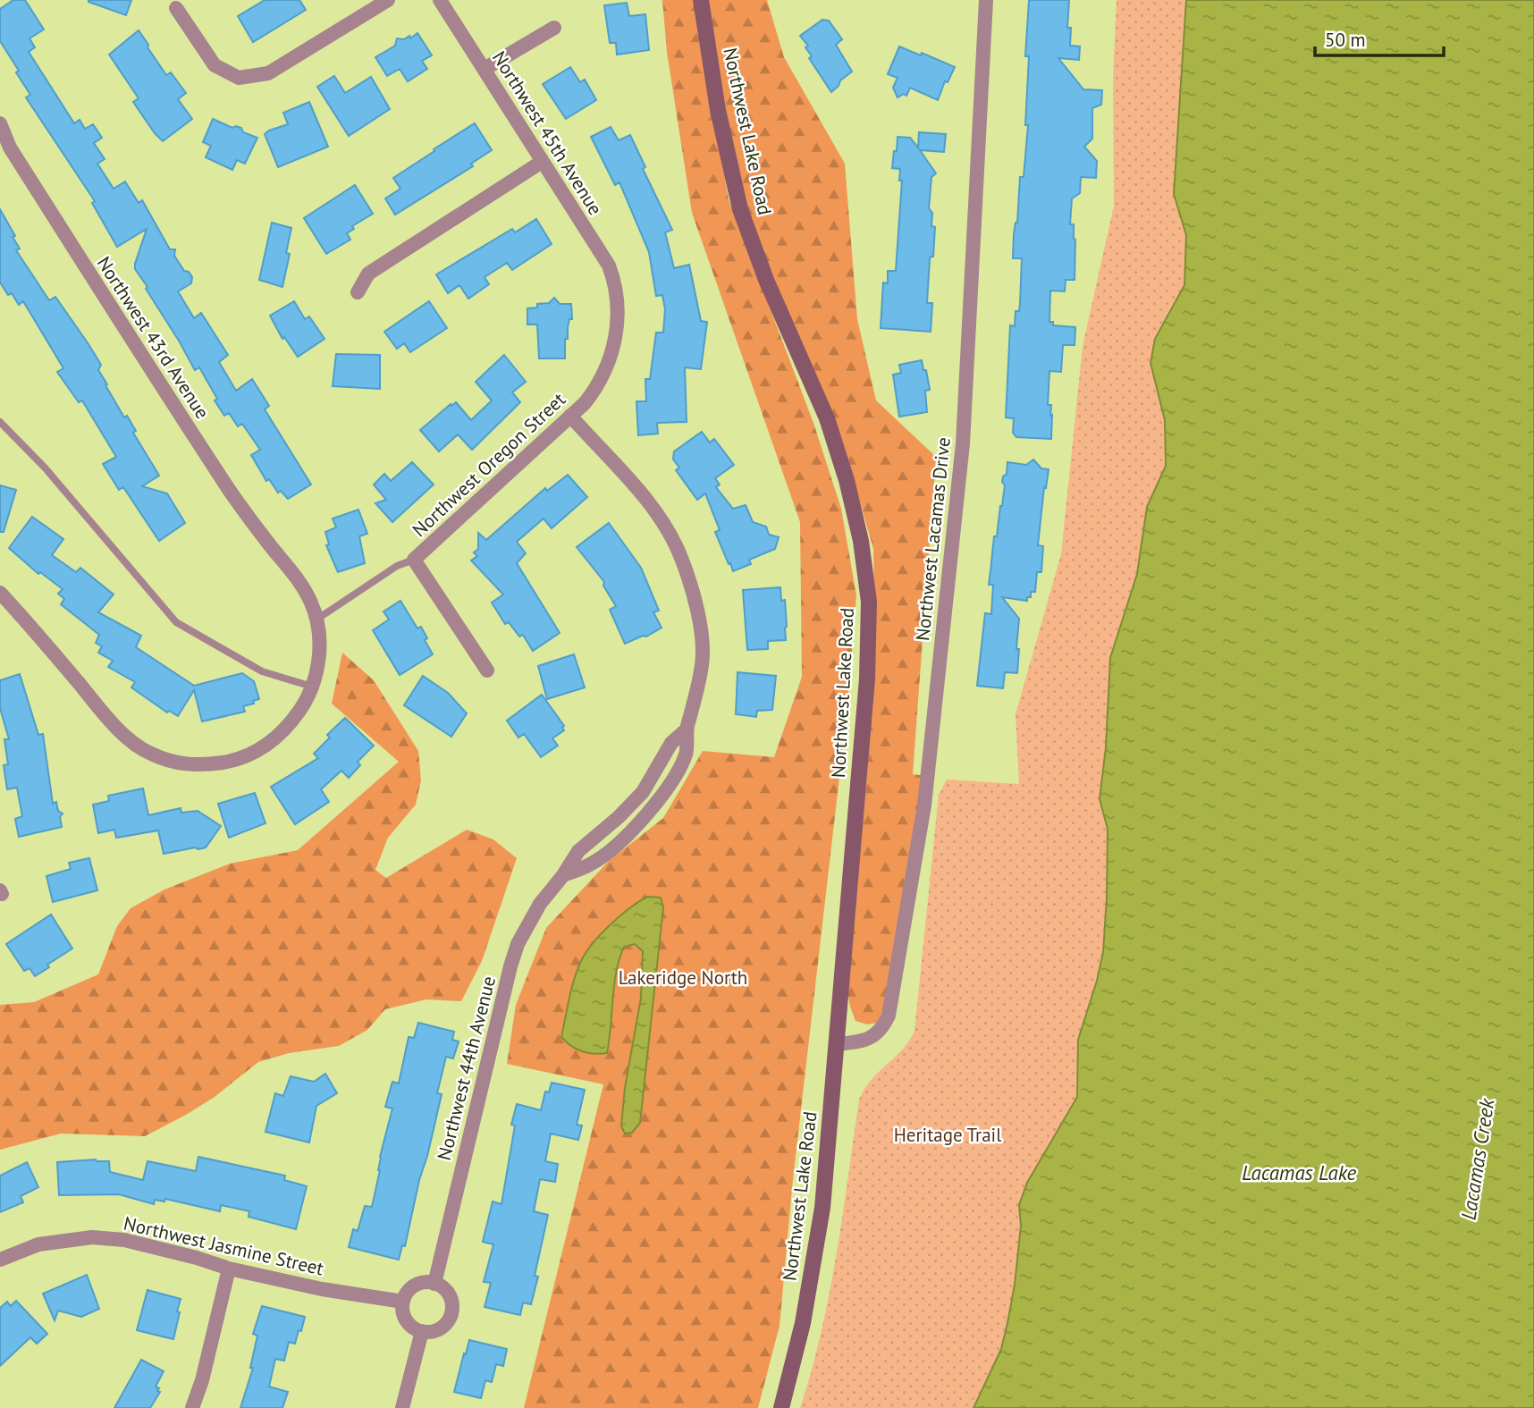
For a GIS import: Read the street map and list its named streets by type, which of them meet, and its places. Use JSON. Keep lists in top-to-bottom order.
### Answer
{
  "streets": {
    "main road": ["Northwest Lake Road"],
    "street": [
      "Northwest 45th Avenue",
      "Northwest 43rd Avenue",
      "Northwest Oregon Street",
      "Northwest Lacamas Drive",
      "Northwest 44th Avenue",
      "Northwest Jasmine Street"
    ]
  },
  "crossings": [
    ["Northwest Lake Road", "Northwest Lacamas Drive"],
    ["Northwest 45th Avenue", "Northwest Oregon Street"],
    ["Northwest 43rd Avenue", "Northwest Oregon Street"],
    ["Northwest Oregon Street", "Northwest 44th Avenue"],
    ["Northwest 44th Avenue", "Northwest Jasmine Street"]
  ],
  "water": ["Lacamas Creek", "Lacamas Lake"],
  "parks": ["Lakeridge North", "Heritage Trail"],
  "scale_bar": "50 m"
}
